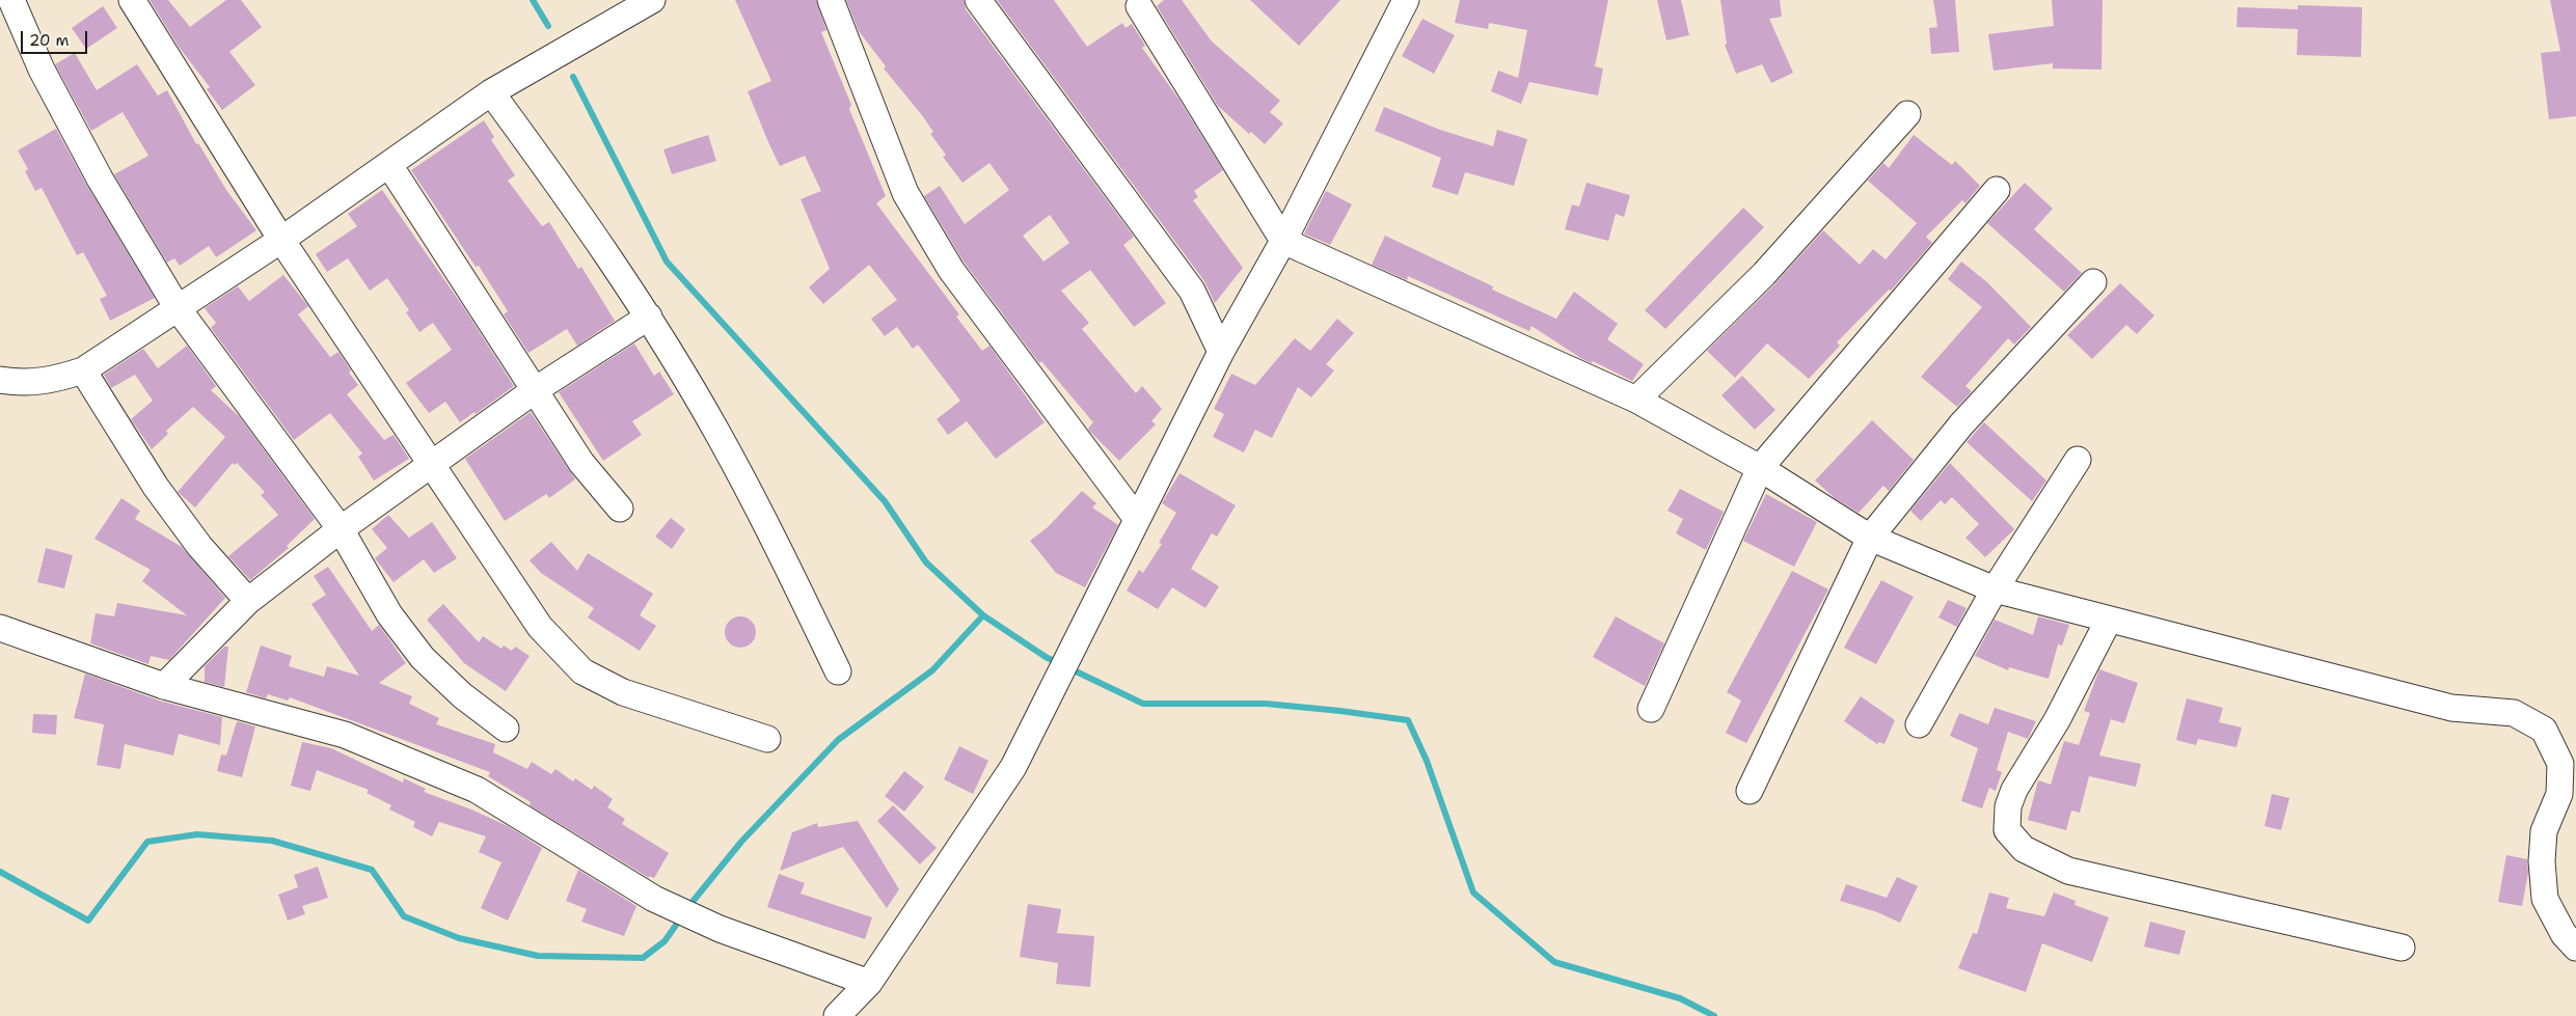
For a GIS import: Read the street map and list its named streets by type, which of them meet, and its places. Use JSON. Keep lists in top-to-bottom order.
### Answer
{
  "scale_bar": "20 m"
}
